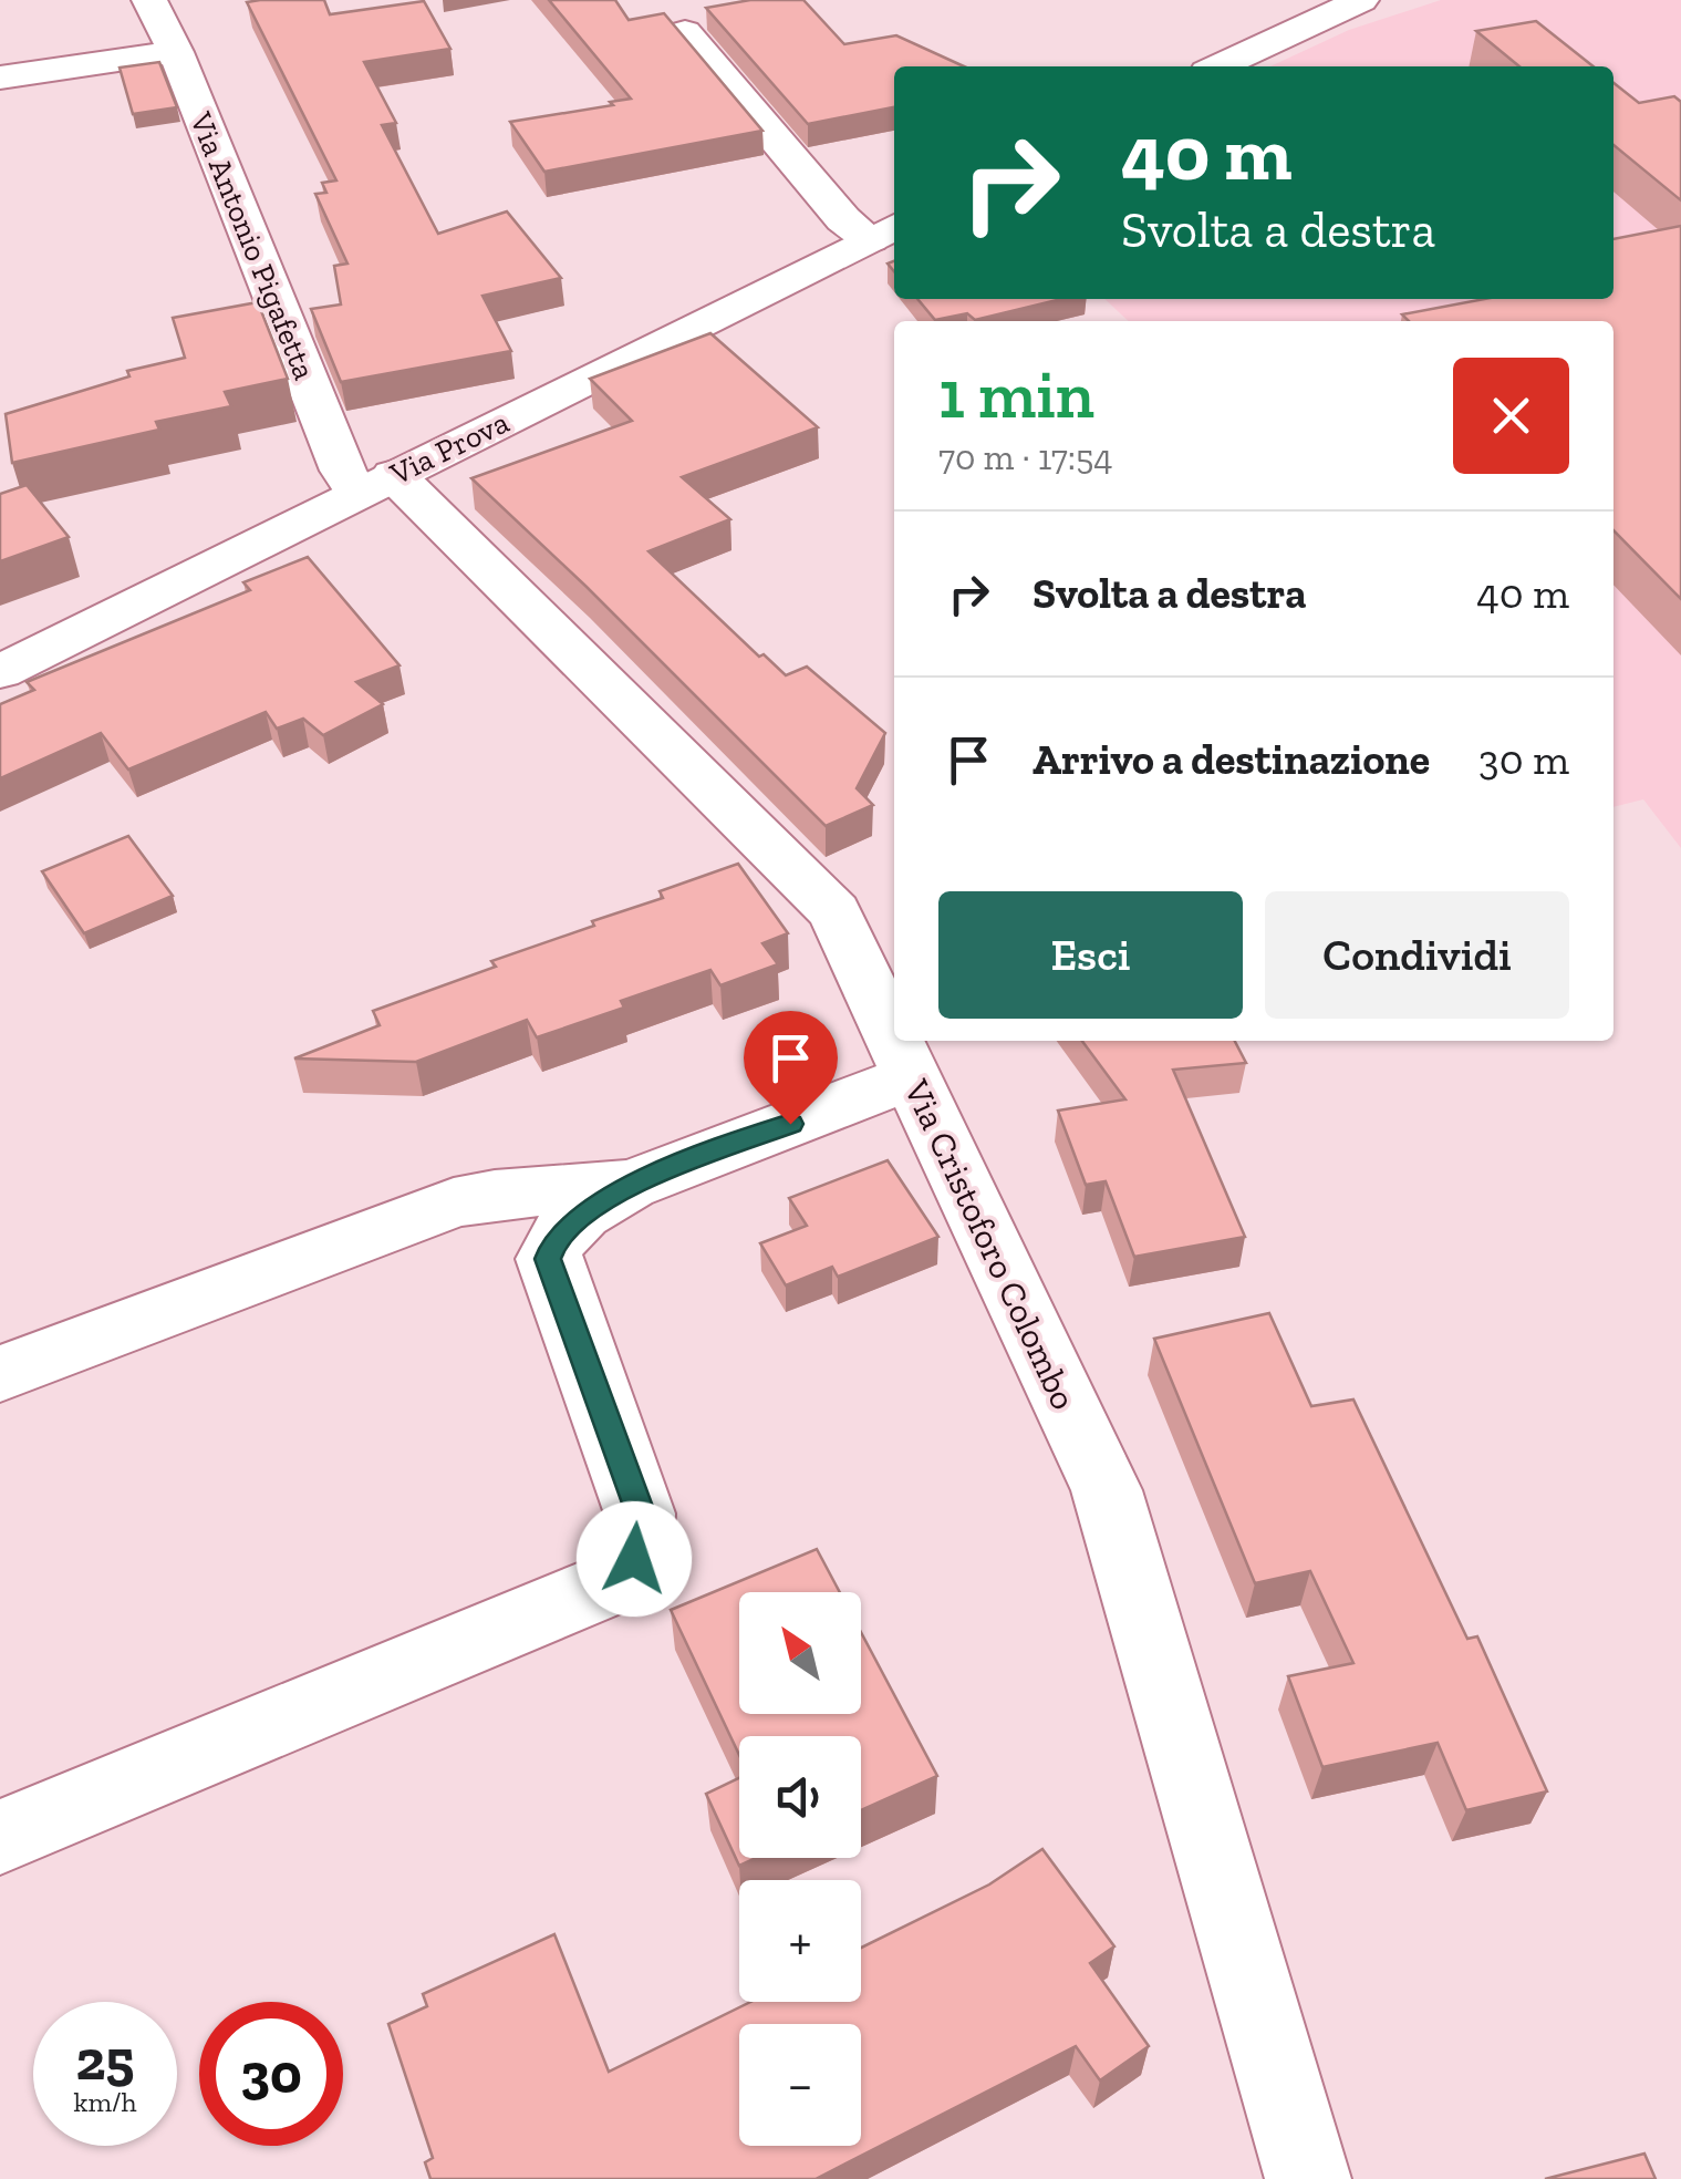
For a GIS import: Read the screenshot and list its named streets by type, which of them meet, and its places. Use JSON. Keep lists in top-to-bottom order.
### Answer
{
  "streets": {
    "street": ["Via Antonio Pigafetta", "Via Prova", "Via Cristoforo Colombo"]
  },
  "crossings": [
    ["Via Antonio Pigafetta", "Via Prova"],
    ["Via Antonio Pigafetta", "Via Cristoforo Colombo"],
    ["Via Prova", "Via Cristoforo Colombo"]
  ],
  "north": "top left",
  "page": {
    "turn": ["40 m", "Svolta a destra"],
    "heading": ["1 min", "70 m · 17:54"],
    "list": [
      {
        "name": "Svolta a destra",
        "value": "40 m"
      },
      {
        "name": "Arrivo a destinazione",
        "value": "30 m"
      }
    ],
    "buttons": ["Esci", "Condividi"],
    "map_buttons": ["+", "−"],
    "speed": "25 km/h",
    "limit": "30"
  }
}
